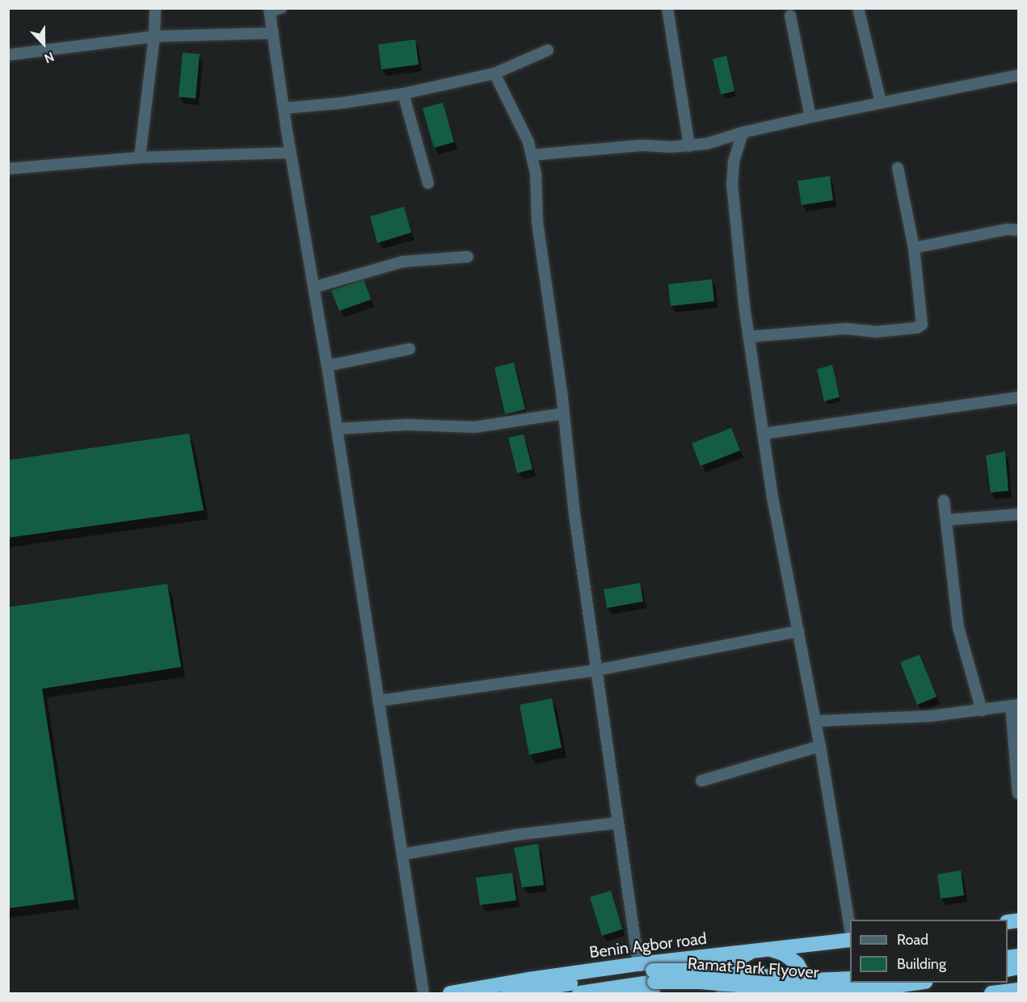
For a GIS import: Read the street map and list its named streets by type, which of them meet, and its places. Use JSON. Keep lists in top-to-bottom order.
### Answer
{
  "streets": {
    "highway": ["Benin Agbor road", "Ramat Park Flyover"]
  },
  "legend": ["Road", "Building"],
  "north": "bottom"
}
